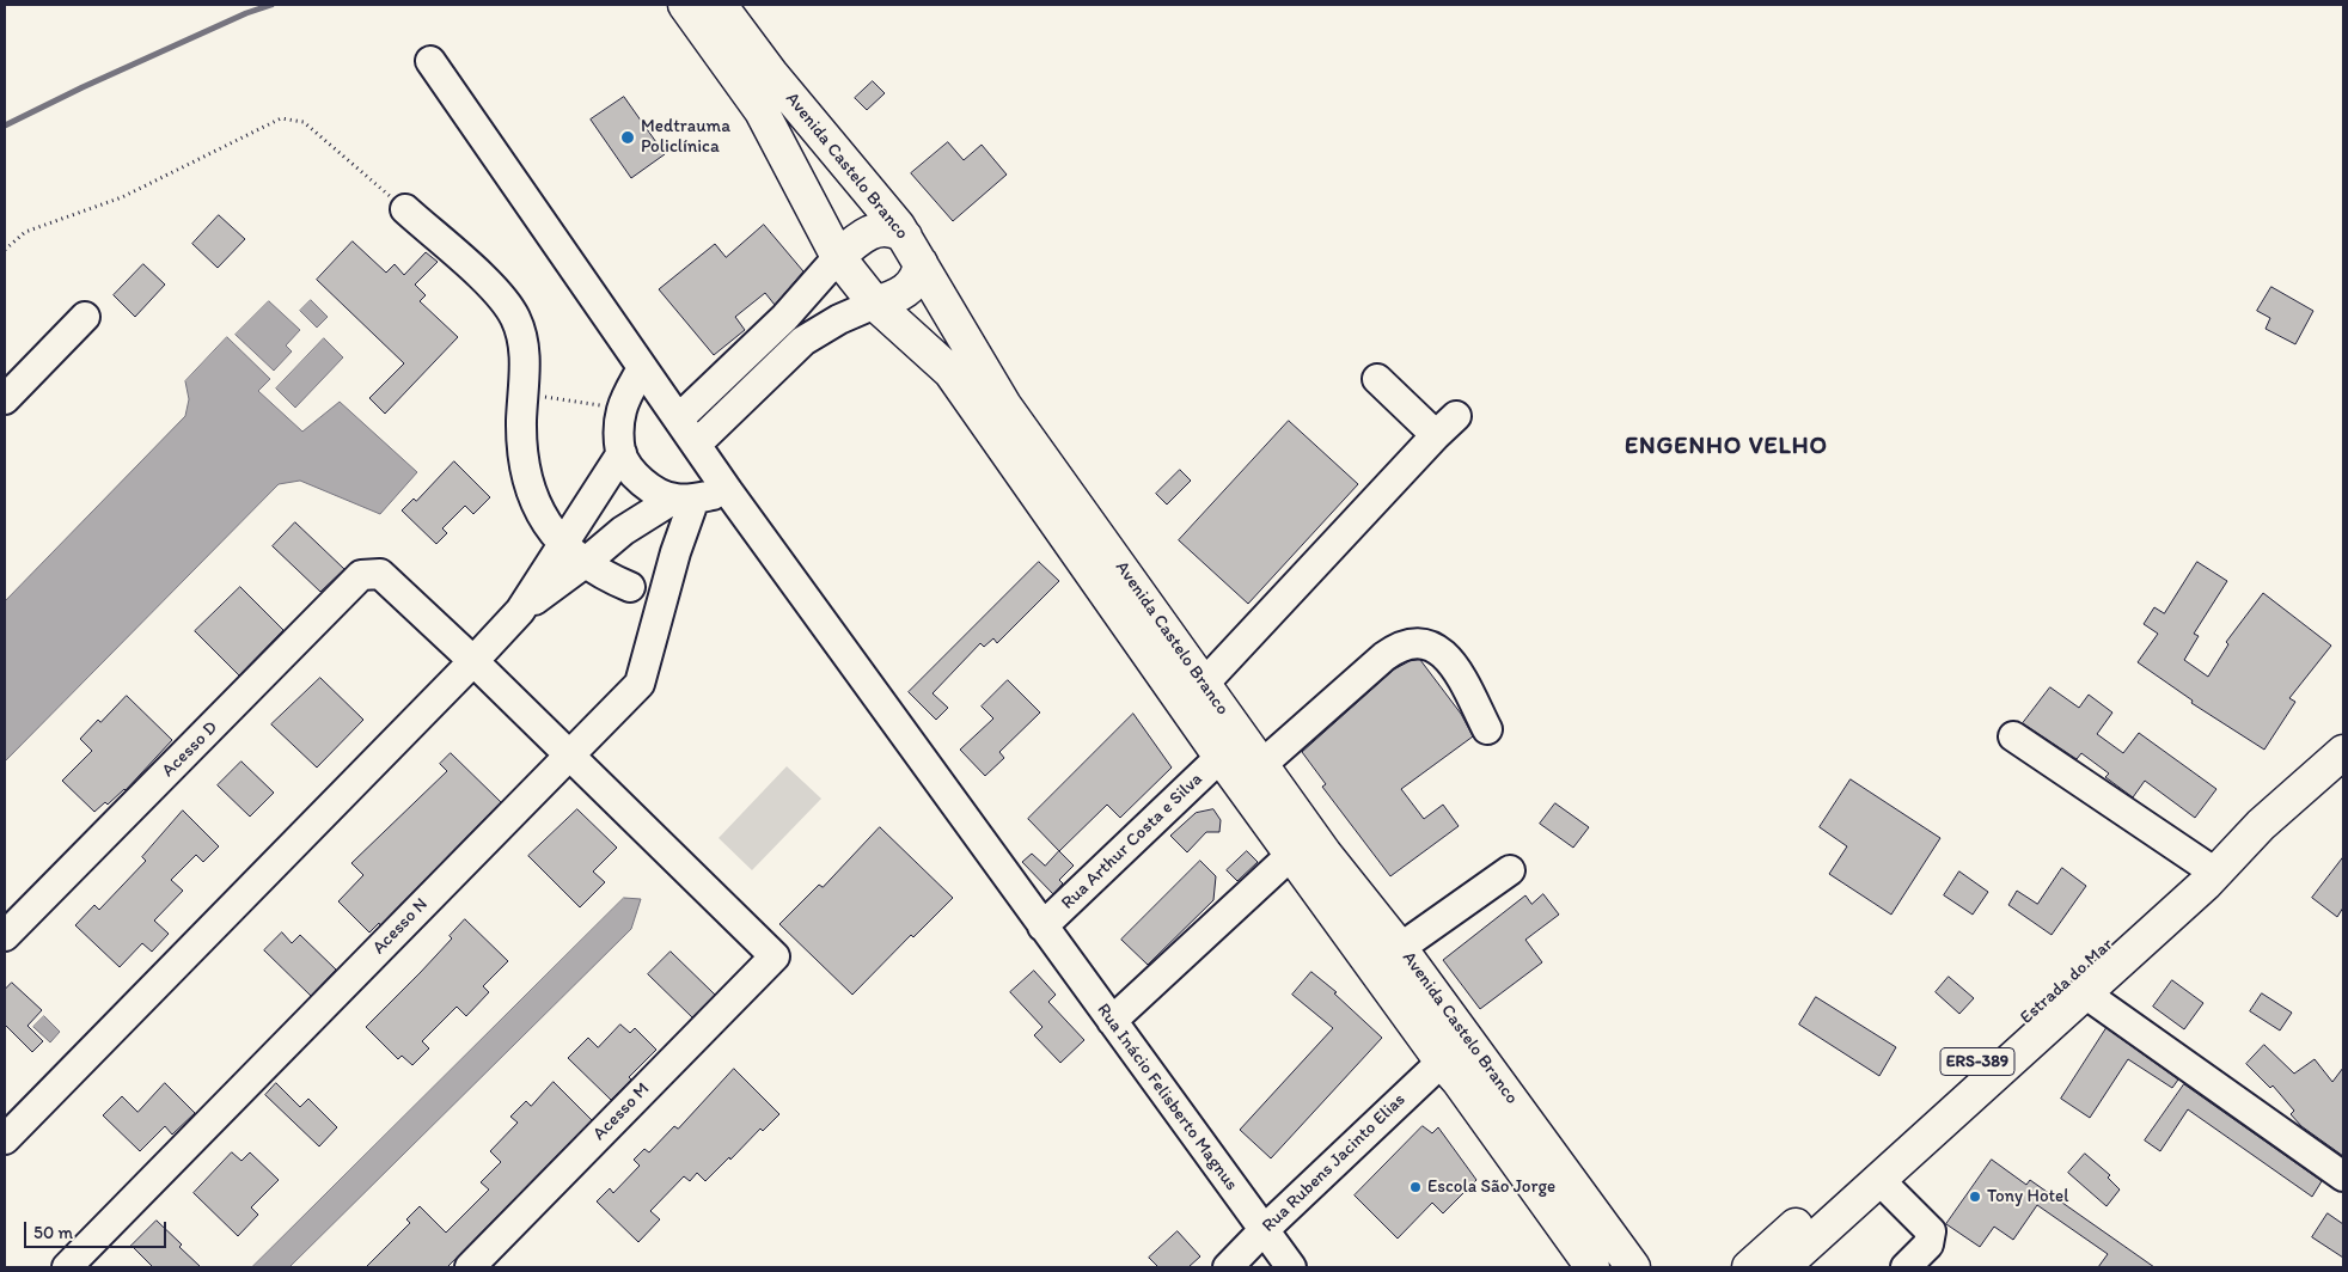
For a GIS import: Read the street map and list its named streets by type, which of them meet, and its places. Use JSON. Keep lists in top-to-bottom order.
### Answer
{
  "streets": {
    "main road": ["Avenida Castelo Branco", "Estrada do Mar", "ERS-389"],
    "street": [
      "Acesso D",
      "Rua Arthur Costa e Silva",
      "Acesso N",
      "Rua Inácio Felisberto Magnus",
      "Acesso M",
      "Rua Rubens Jacinto Elias"
    ]
  },
  "crossings": [
    ["Avenida Castelo Branco", "Rua Arthur Costa e Silva"],
    ["Avenida Castelo Branco", "Rua Rubens Jacinto Elias"],
    ["Rua Arthur Costa e Silva", "Rua Inácio Felisberto Magnus"],
    ["Acesso N", "Acesso M"],
    ["Rua Inácio Felisberto Magnus", "Rua Rubens Jacinto Elias"]
  ],
  "districts": ["ENGENHO VELHO"],
  "places": ["Medtrauma Policlínica", "Escola São Jorge", "Tony Hotel"],
  "scale_bar": "50 m"
}
